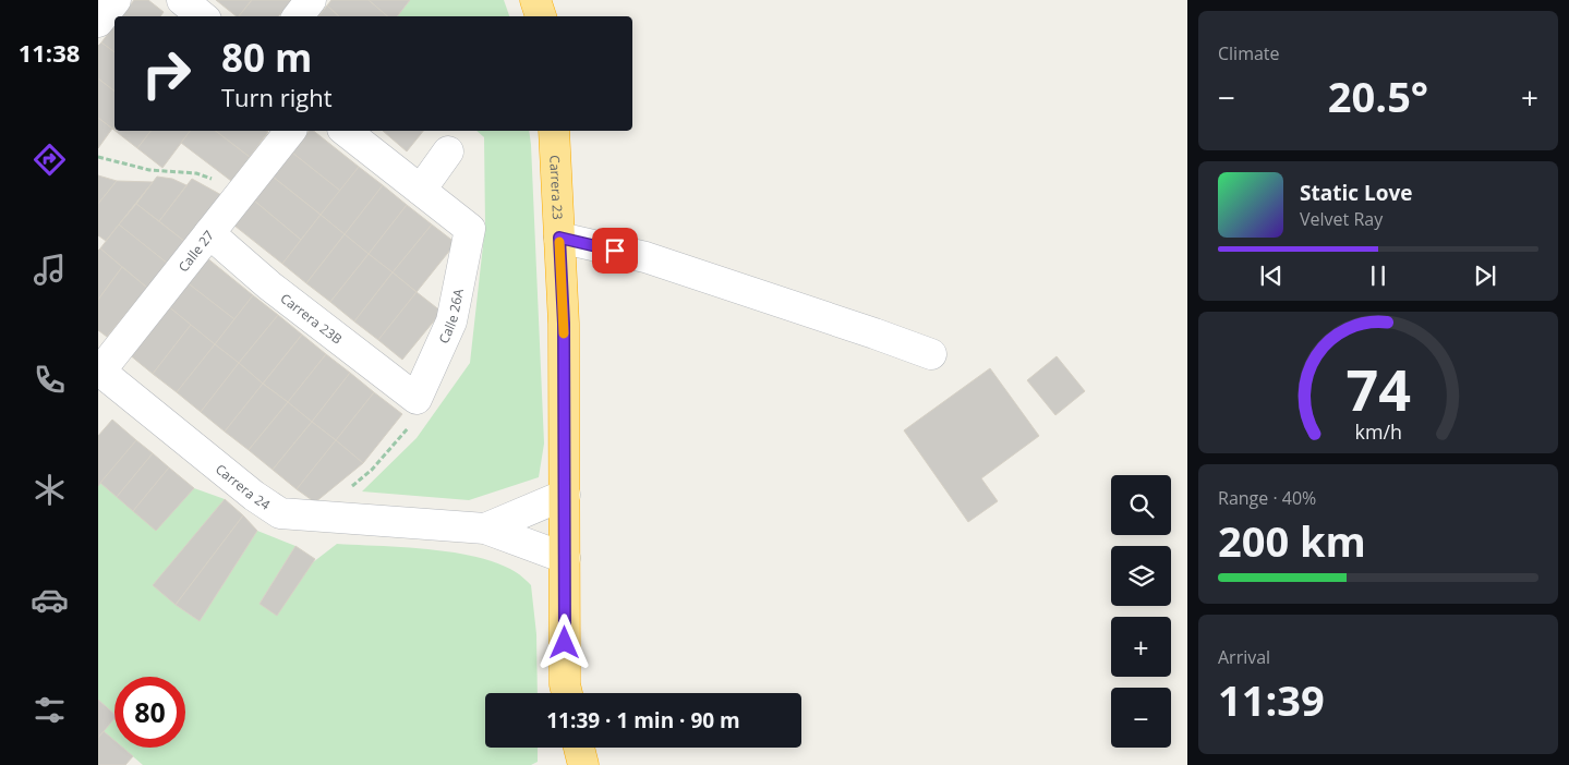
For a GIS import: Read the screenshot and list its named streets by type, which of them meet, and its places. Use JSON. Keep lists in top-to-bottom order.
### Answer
{
  "streets": {
    "highway": ["Carrera 23"],
    "street": [
      "Calle 27",
      "Calle 26A",
      "Carrera 23B",
      "Carrera 24"
    ]
  },
  "crossings": [
    ["Carrera 23", "Carrera 24"],
    ["Calle 27", "Carrera 23B"],
    ["Calle 27", "Carrera 24"],
    ["Calle 26A", "Carrera 23B"]
  ],
  "page": {
    "tabs": "11:38",
    "tile": [
      "Climate",
      ["Range · 40%", "200 km"],
      ["Arrival", "11:39"]
    ],
    "turn": ["80 m", "Turn right"],
    "heat": ["−", "20.5°", "+"],
    "song": ["Static Love", "Velvet Ray"],
    "map_buttons": ["+", "−"],
    "limit": "80",
    "trip": "11:39 · 1 min · 90 m",
    "gauge": ["74", "km/h"]
  }
}
